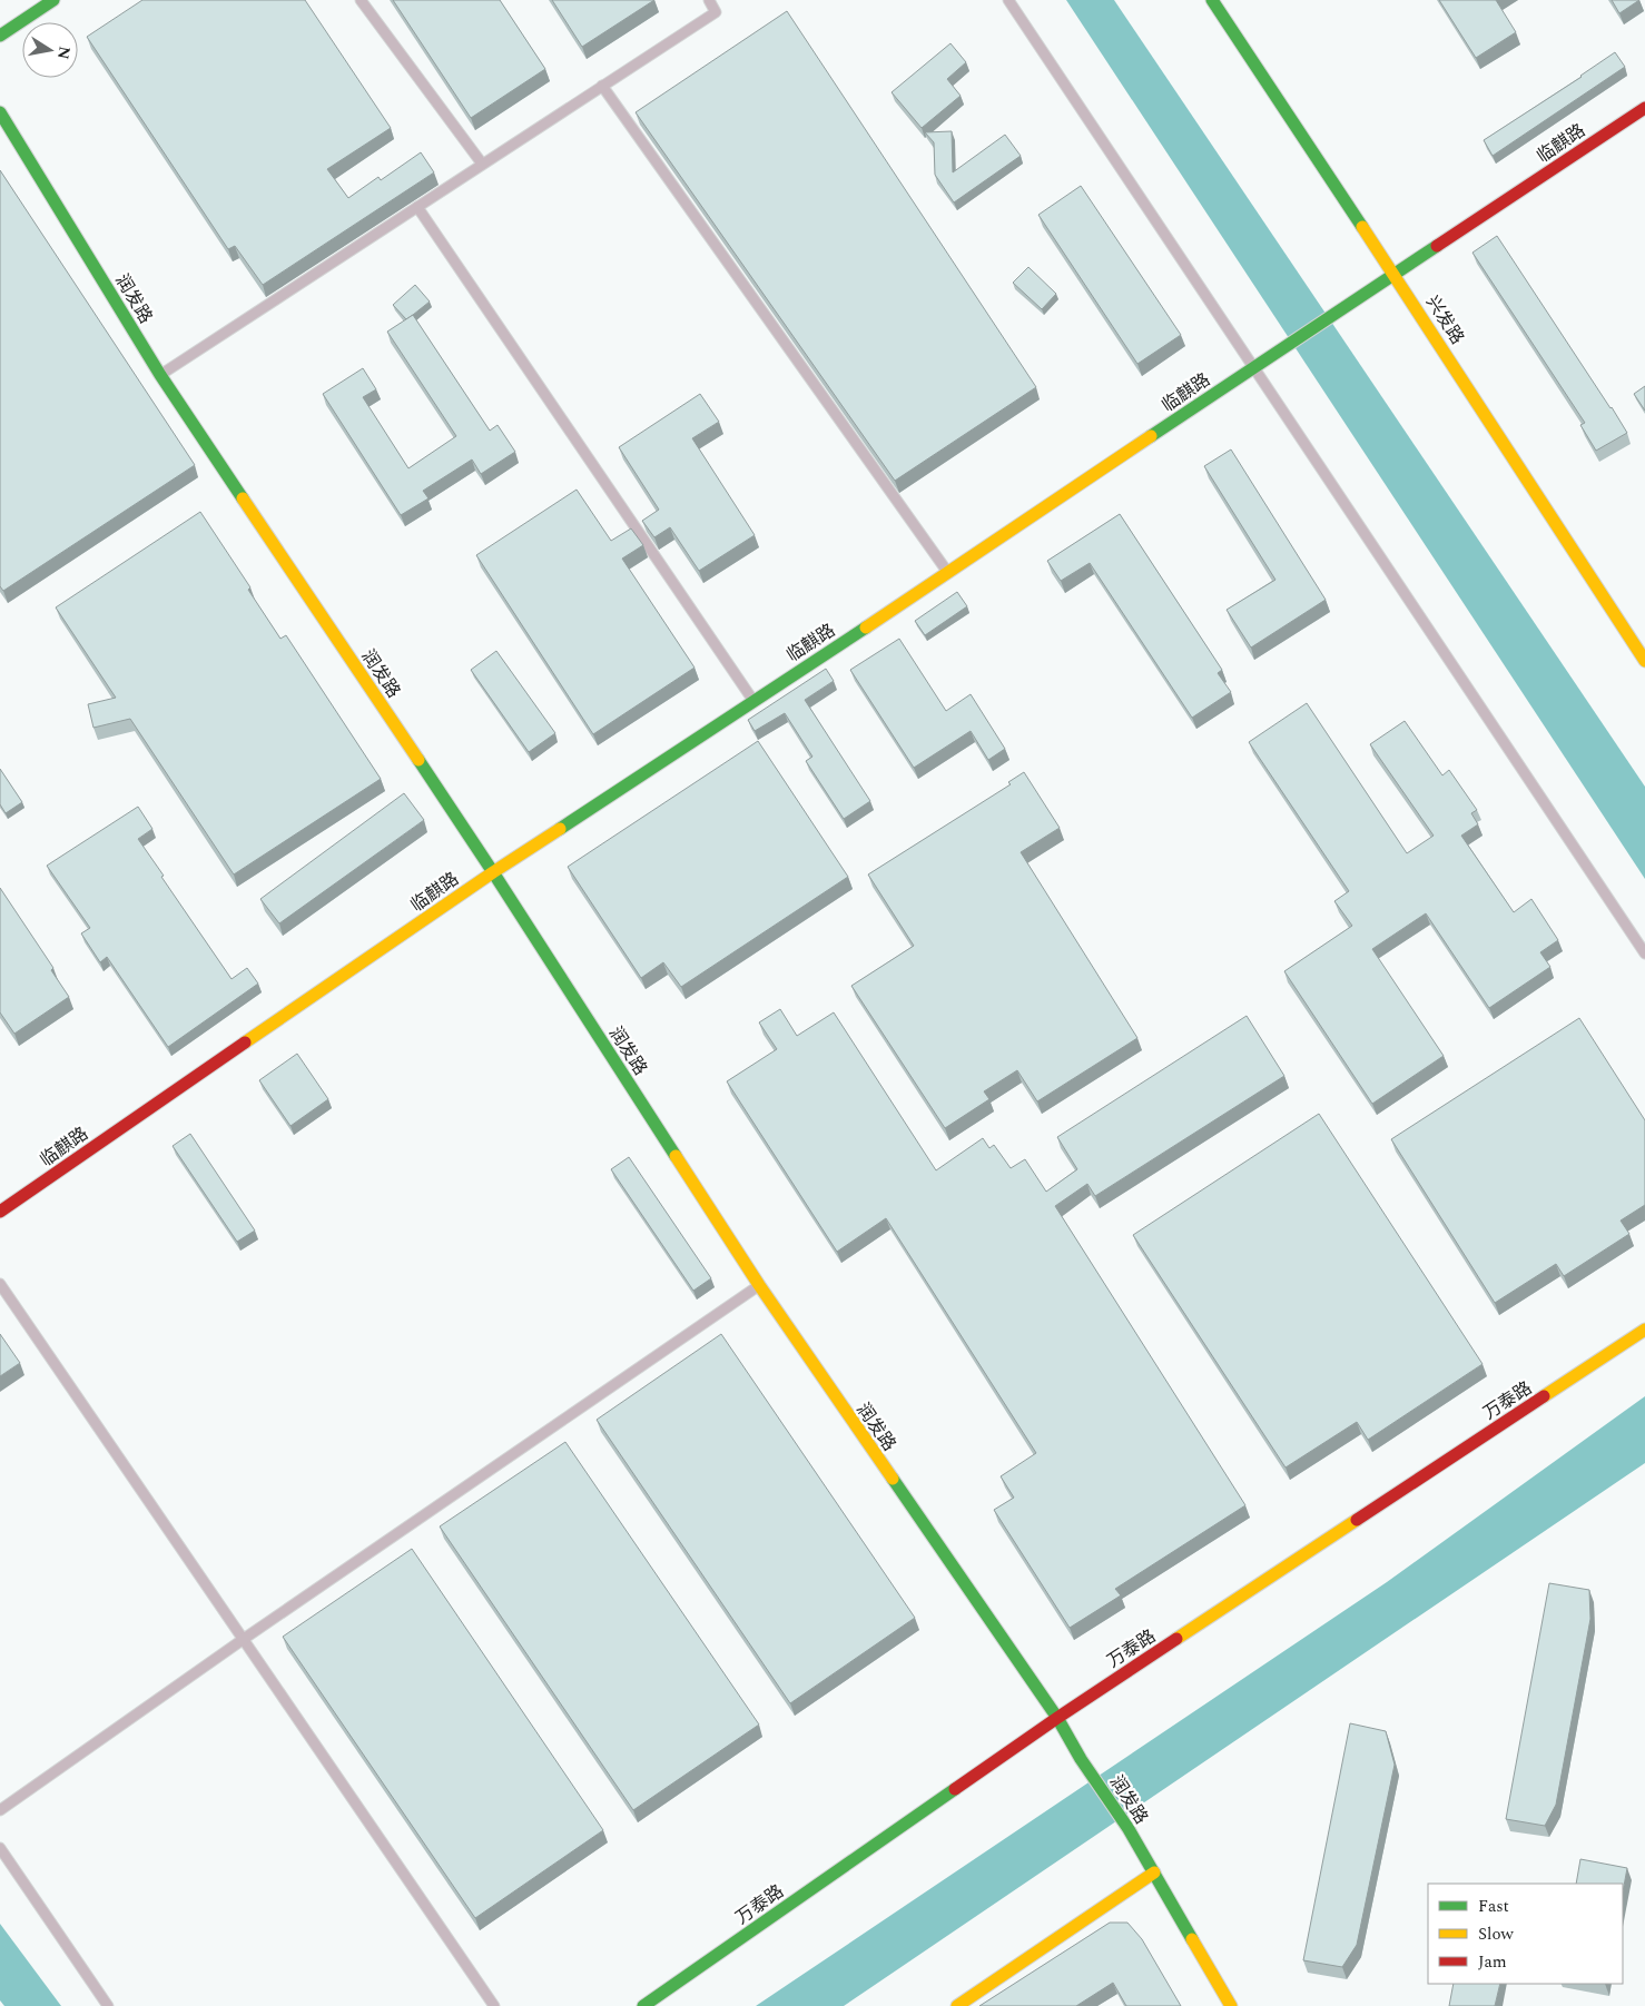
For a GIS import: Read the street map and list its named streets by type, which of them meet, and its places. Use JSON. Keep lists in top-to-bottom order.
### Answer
{
  "streets": {
    "main road": [
      "临麒路",
      "润发路",
      "兴发路",
      "万泰路"
    ]
  },
  "crossings": [
    ["临麒路", "润发路"],
    ["临麒路", "兴发路"],
    ["润发路", "万泰路"]
  ],
  "legend": ["Fast", "Slow", "Jam"],
  "north": "right"
}
